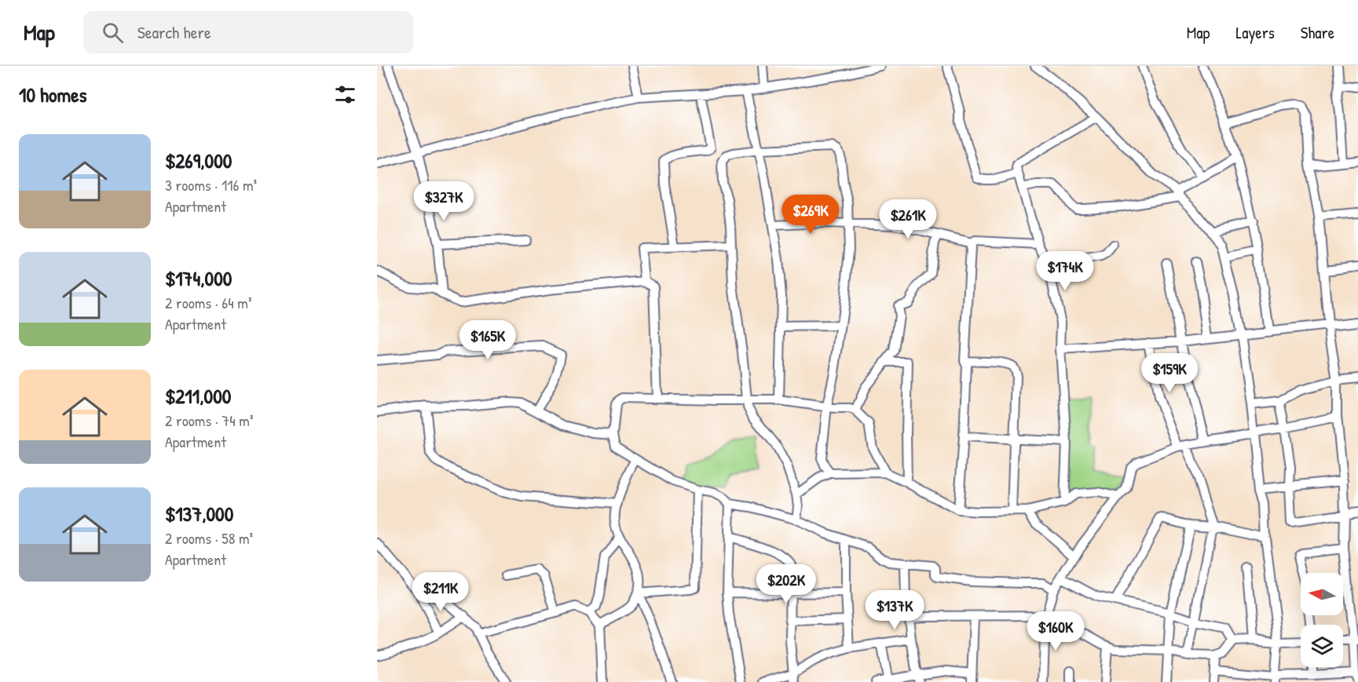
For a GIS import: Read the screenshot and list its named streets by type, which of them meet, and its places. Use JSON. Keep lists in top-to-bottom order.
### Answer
{
  "north": "left",
  "page": {
    "header": "Map",
    "search": "Search here",
    "nav": ["Map", "Layers", "Share"],
    "heading": "10 homes",
    "list": [
      {
        "name": "$269,000",
        "note": "3 rooms · 116 m² · Apartment"
      },
      {
        "name": "$174,000",
        "note": "2 rooms · 64 m² · Apartment"
      },
      {
        "name": "$211,000",
        "note": "2 rooms · 74 m² · Apartment"
      },
      {
        "name": "$137,000",
        "note": "2 rooms · 58 m² · Apartment"
      }
    ],
    "price": [
      "$327K",
      "$269K",
      "$261K",
      "$174K",
      "$165K",
      "$159K",
      "$202K",
      "$211K",
      "$137K",
      "$160K"
    ]
  }
}
